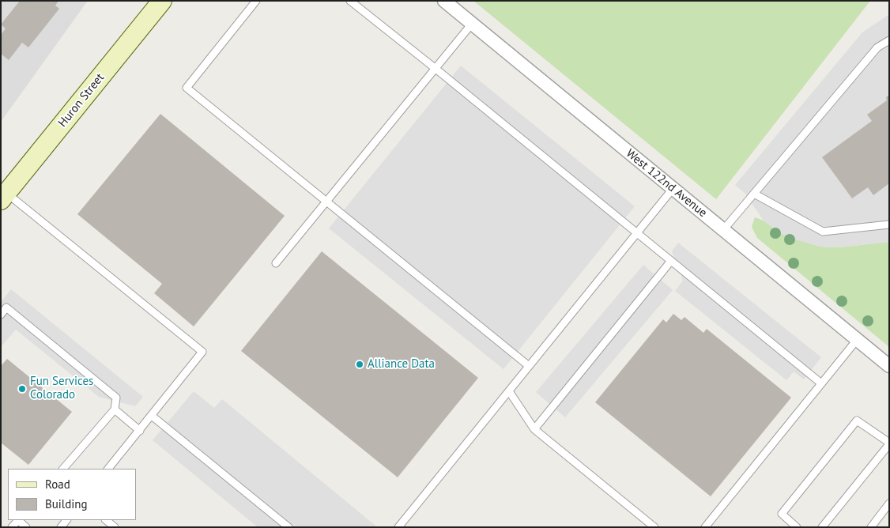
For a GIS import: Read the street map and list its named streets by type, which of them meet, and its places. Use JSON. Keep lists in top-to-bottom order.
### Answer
{
  "streets": {
    "main road": ["Huron Street"],
    "street": ["West 122nd Avenue"]
  },
  "places": ["Alliance Data", "Fun Services Colorado"],
  "legend": ["Road", "Building"]
}
